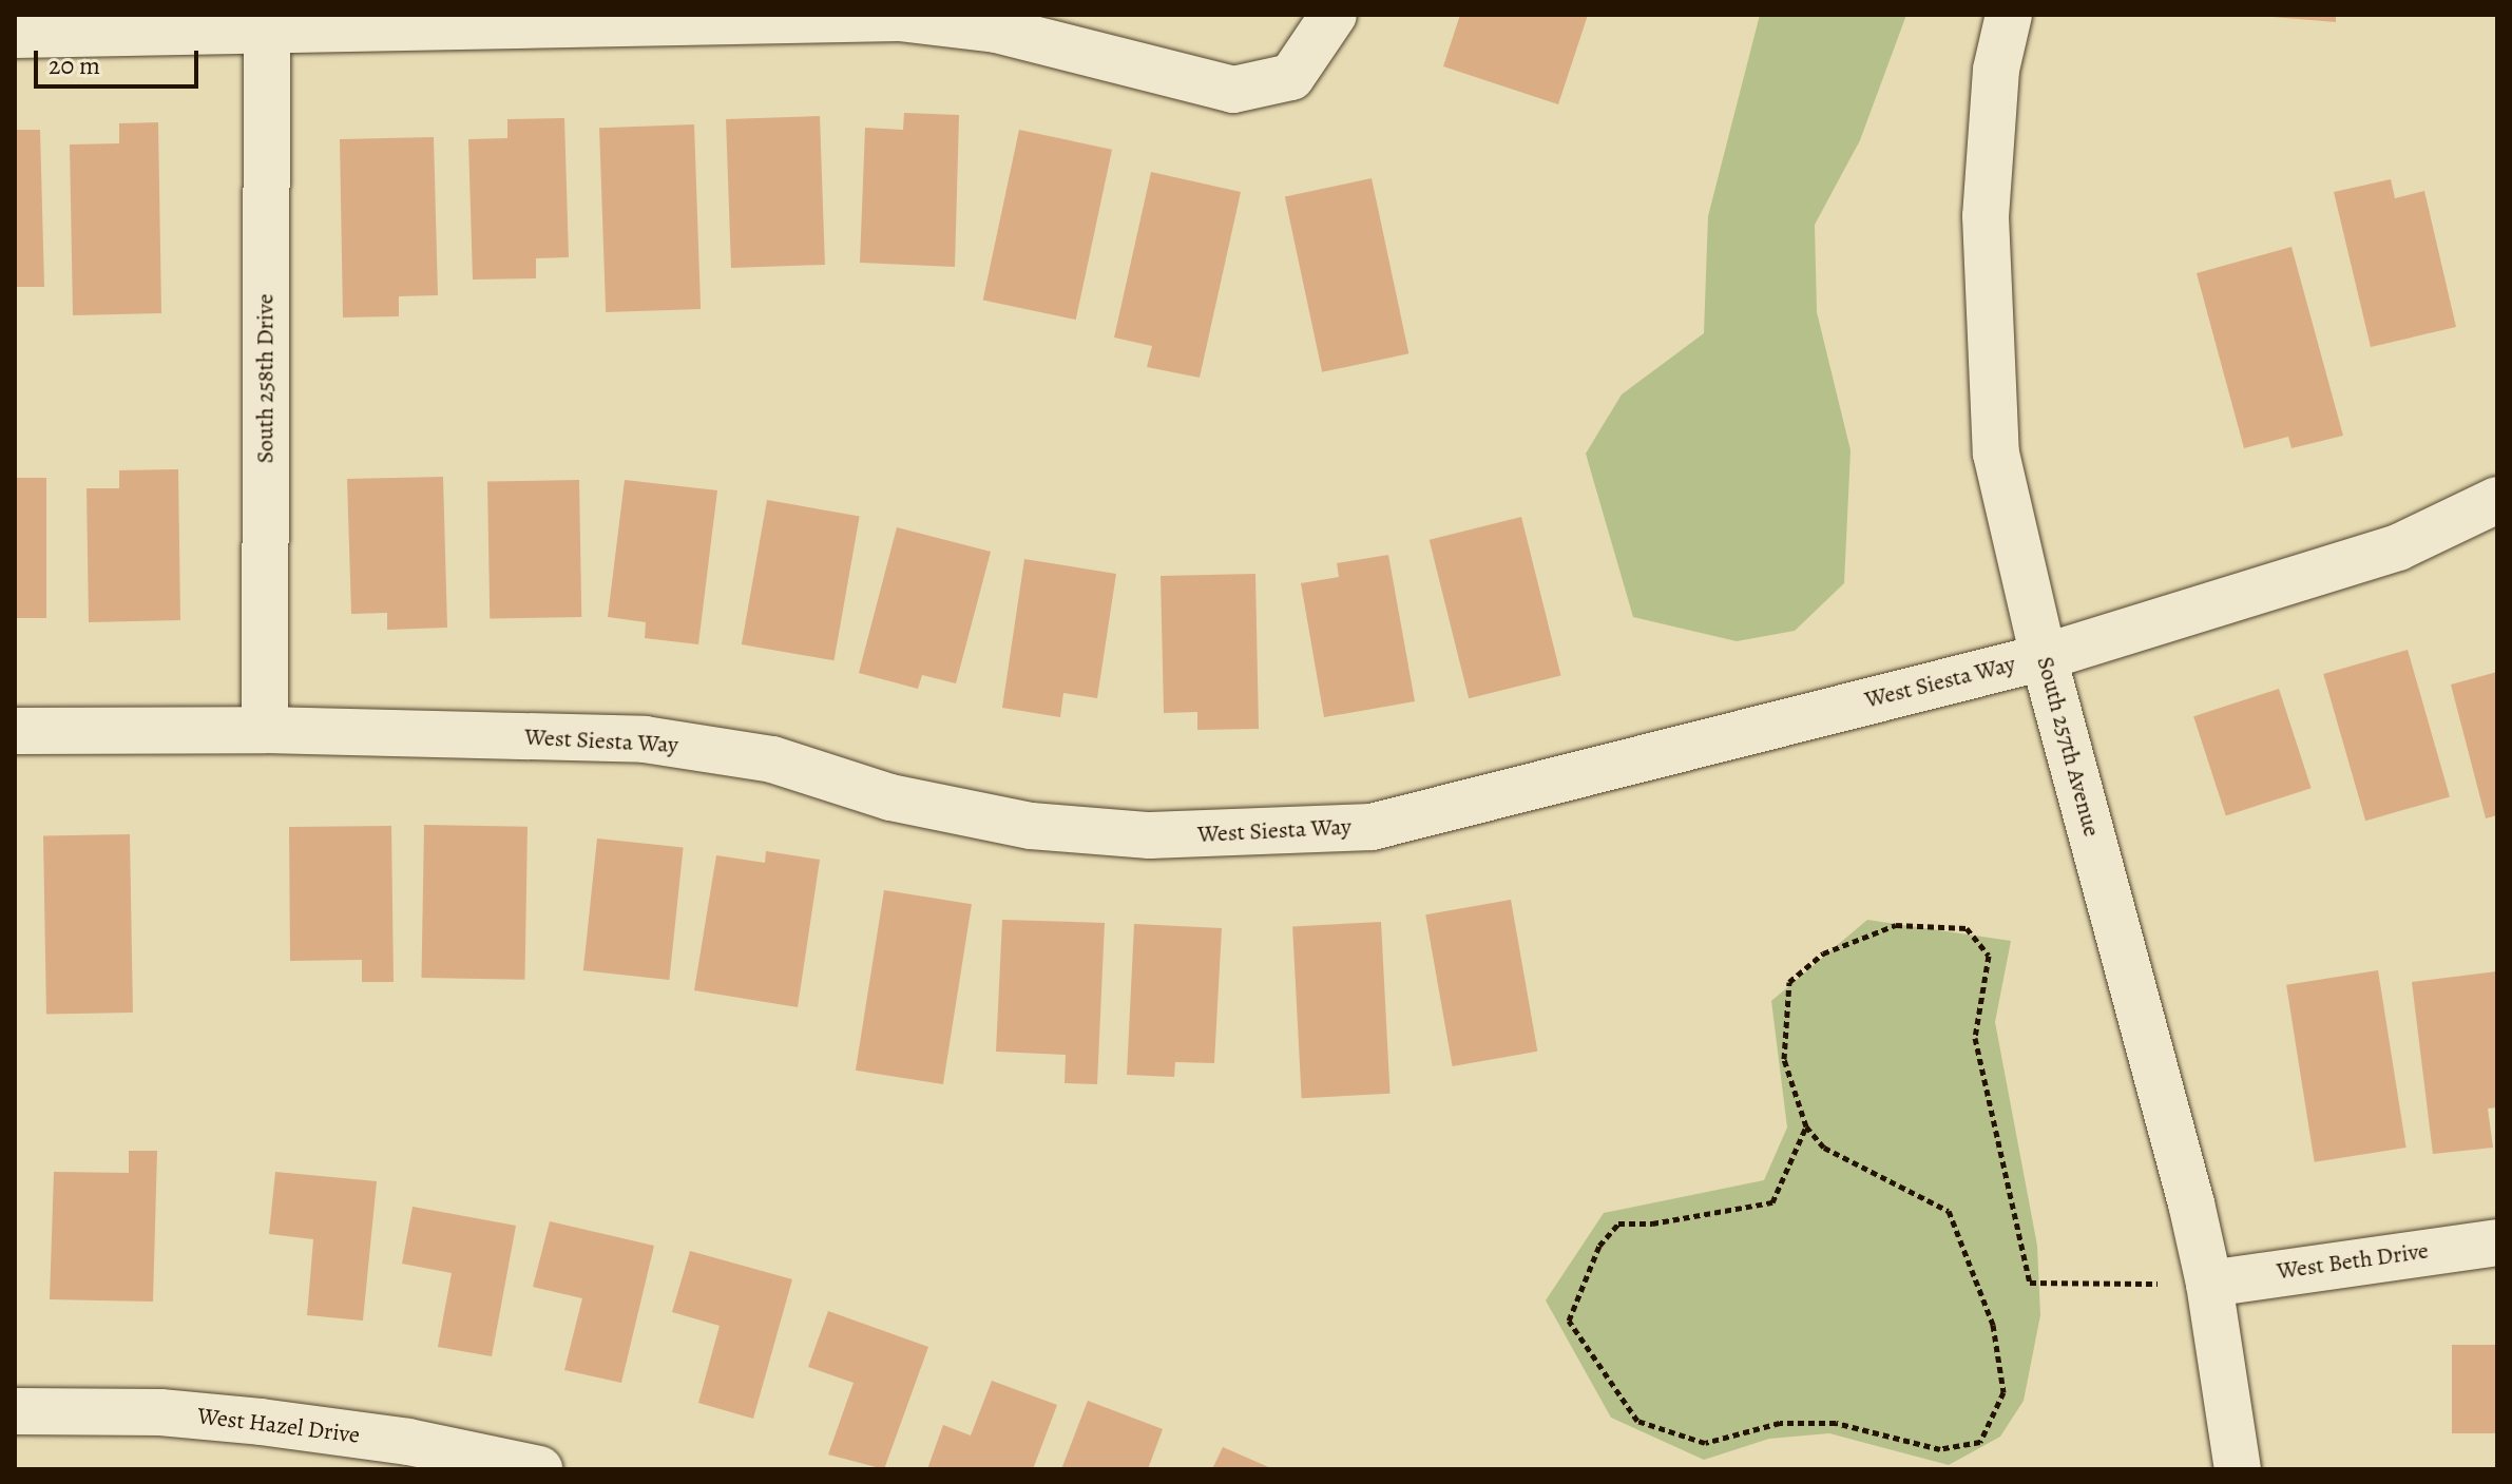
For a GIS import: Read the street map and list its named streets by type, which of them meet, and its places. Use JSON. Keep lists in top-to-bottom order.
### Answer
{
  "streets": {
    "street": [
      "South 258th Drive",
      "West Siesta Way",
      "South 257th Avenue",
      "West Beth Drive",
      "West Hazel Drive"
    ]
  },
  "crossings": [
    ["South 258th Drive", "West Siesta Way"],
    ["West Siesta Way", "South 257th Avenue"],
    ["South 257th Avenue", "West Beth Drive"]
  ],
  "scale_bar": "20 m"
}
